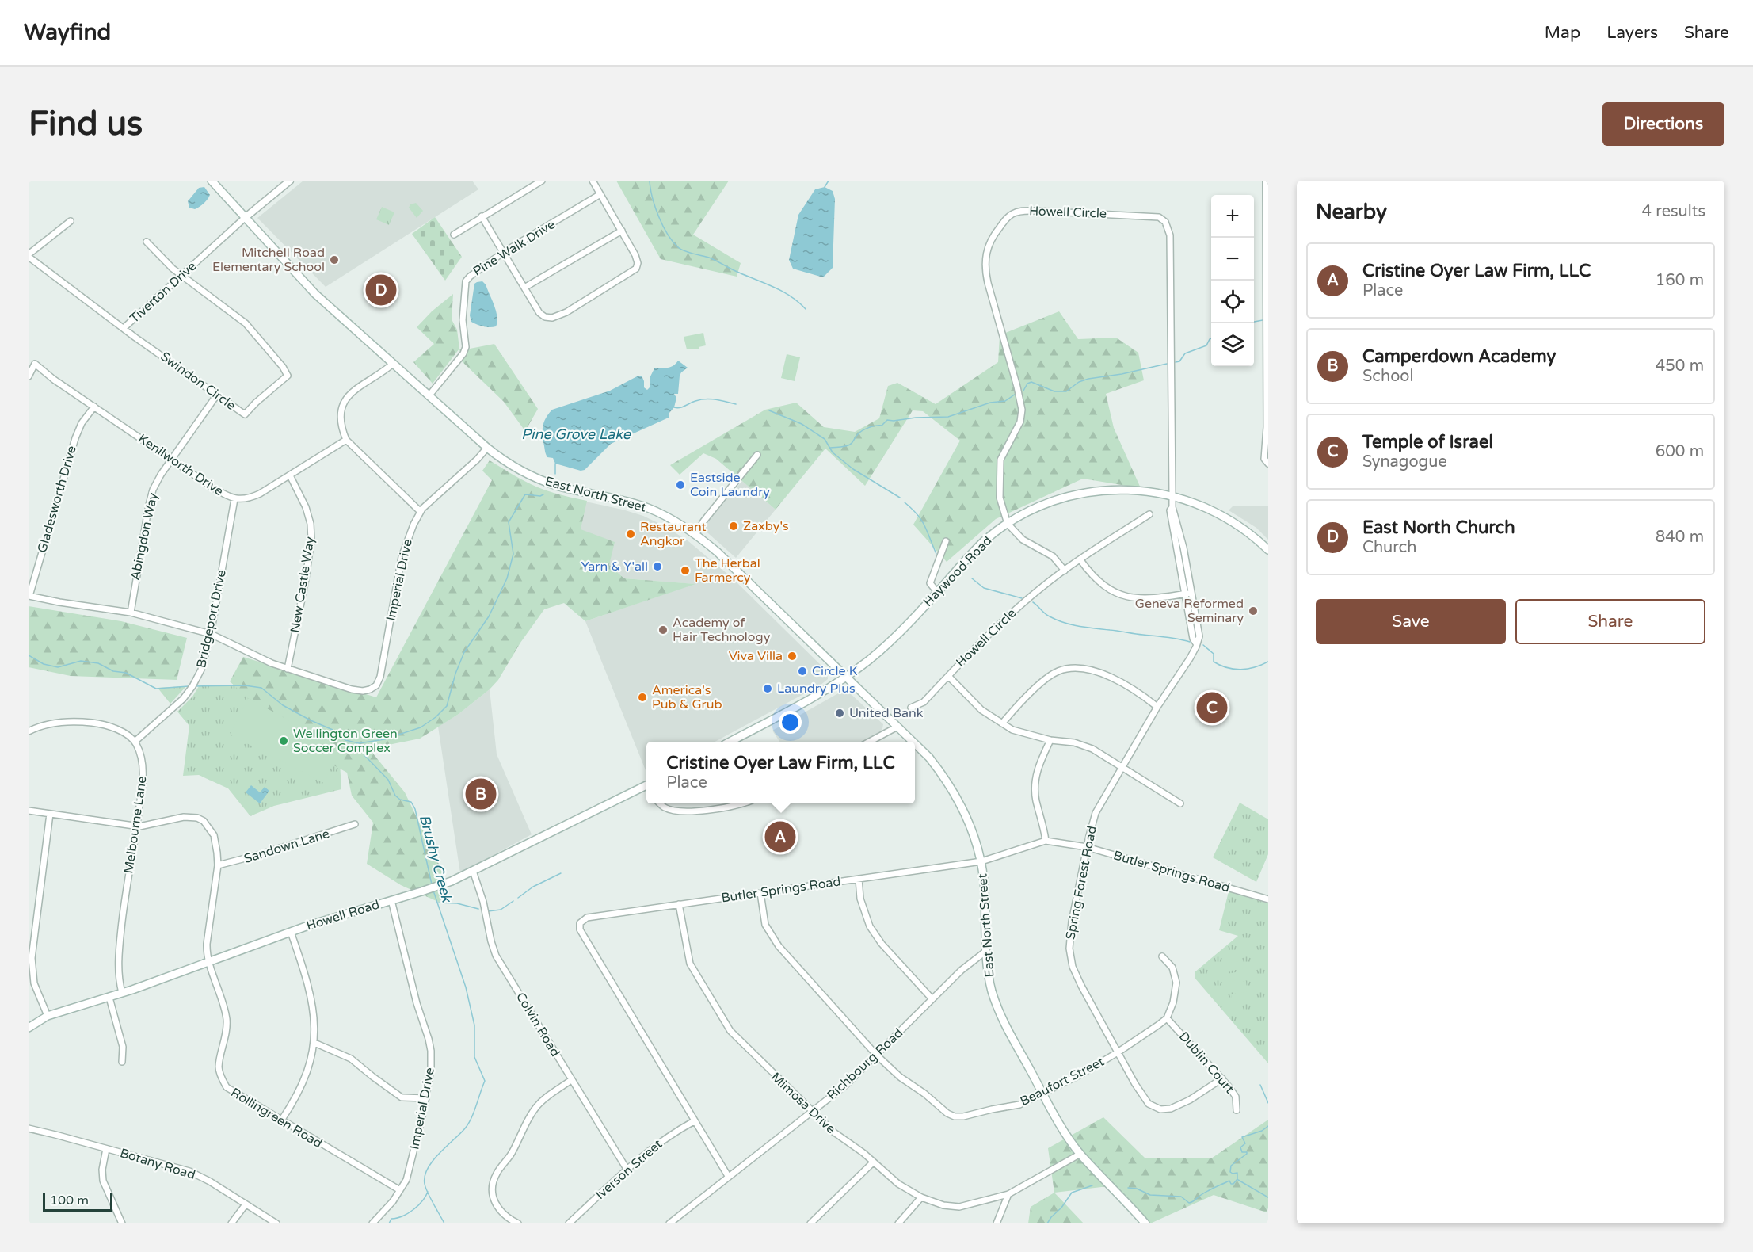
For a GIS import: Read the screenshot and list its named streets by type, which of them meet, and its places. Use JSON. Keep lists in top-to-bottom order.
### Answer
{
  "streets": {
    "main road": ["East North Street", "Haywood Road", "Howell Road"],
    "street": [
      "Howell Circle",
      "Pine Walk Drive",
      "Tiverton Drive",
      "Swindon Circle",
      "Kenilworth Drive",
      "Gladesworth Drive",
      "Abingdon Way",
      "Imperial Drive",
      "New Castle Way",
      "Bridgeport Drive",
      "Melbourne Lane",
      "Sandown Lane",
      "Butler Springs Road",
      "Spring Forest Road",
      "Colvin Road",
      "Dublin Court",
      "Richbourg Road",
      "Beaufort Street",
      "Mimosa Drive",
      "Rollingreen Road",
      "Botany Road",
      "Iverson Street"
    ]
  },
  "crossings": [
    ["Howell Circle", "Haywood Road"],
    ["Howell Circle", "Spring Forest Road"],
    ["Pine Walk Drive", "East North Street"],
    ["Tiverton Drive", "Swindon Circle"],
    ["Tiverton Drive", "East North Street"],
    ["Swindon Circle", "Abingdon Way"],
    ["Kenilworth Drive", "Gladesworth Drive"],
    ["Kenilworth Drive", "Abingdon Way"],
    ["Kenilworth Drive", "New Castle Way"],
    ["Kenilworth Drive", "Bridgeport Drive"],
    ["East North Street", "Haywood Road"],
    ["East North Street", "Imperial Drive"],
    ["East North Street", "Butler Springs Road"],
    ["East North Street", "Richbourg Road"],
    ["East North Street", "Beaufort Street"],
    ["East North Street", "Mimosa Drive"],
    ["Haywood Road", "Spring Forest Road"],
    ["Imperial Drive", "New Castle Way"],
    ["Imperial Drive", "Howell Road"],
    ["Imperial Drive", "Rollingreen Road"],
    ["Bridgeport Drive", "Melbourne Lane"],
    ["Melbourne Lane", "Howell Road"],
    ["Melbourne Lane", "Rollingreen Road"],
    ["Sandown Lane", "Rollingreen Road"],
    ["Butler Springs Road", "Spring Forest Road"],
    ["Butler Springs Road", "Richbourg Road"],
    ["Butler Springs Road", "Beaufort Street"],
    ["Butler Springs Road", "Mimosa Drive"],
    ["Butler Springs Road", "Iverson Street"],
    ["Spring Forest Road", "Dublin Court"],
    ["Spring Forest Road", "Beaufort Street"],
    ["Howell Road", "Colvin Road"],
    ["Howell Road", "Rollingreen Road"],
    ["Colvin Road", "Iverson Street"],
    ["Dublin Court", "Beaufort Street"],
    ["Richbourg Road", "Beaufort Street"],
    ["Richbourg Road", "Mimosa Drive"]
  ],
  "water": ["Pine Grove Lake", "Brushy Creek"],
  "places": [
    "Mitchell Road Elementary School",
    "Eastside Coin Laundry",
    "Zaxby's",
    "Restaurant Angkor",
    "Yarn & Y'all",
    "The Herbal Farmercy",
    "Geneva Reformed Seminary",
    "Academy of Hair Technology",
    "Viva Villa",
    "Circle K",
    "Laundry Plus",
    "America's Pub & Grub",
    "United Bank",
    "Wellington Green Soccer Complex"
  ],
  "scale_bar": "100 m",
  "page": {
    "header": "Wayfind",
    "nav": ["Map", "Layers", "Share"],
    "buttons": [
      "Directions",
      ["Save", "Share"]
    ],
    "title": "Find us",
    "heading": ["Nearby", "4 results"],
    "map_buttons": ["+", "−"],
    "list": [
      {
        "mark": "A",
        "name": "Cristine Oyer Law Firm, LLC",
        "note": "Place",
        "value": "160 m"
      },
      {
        "mark": "B",
        "name": "Camperdown Academy",
        "note": "School",
        "value": "450 m"
      },
      {
        "mark": "C",
        "name": "Temple of Israel",
        "note": "Synagogue",
        "value": "600 m"
      },
      {
        "mark": "D",
        "name": "East North Church",
        "note": "Church",
        "value": "840 m"
      }
    ],
    "pins": [
      "D",
      "C",
      "B",
      "A"
    ],
    "popup": ["Cristine Oyer Law Firm, LLC", "Place"],
    "scale": "100 m"
  }
}
